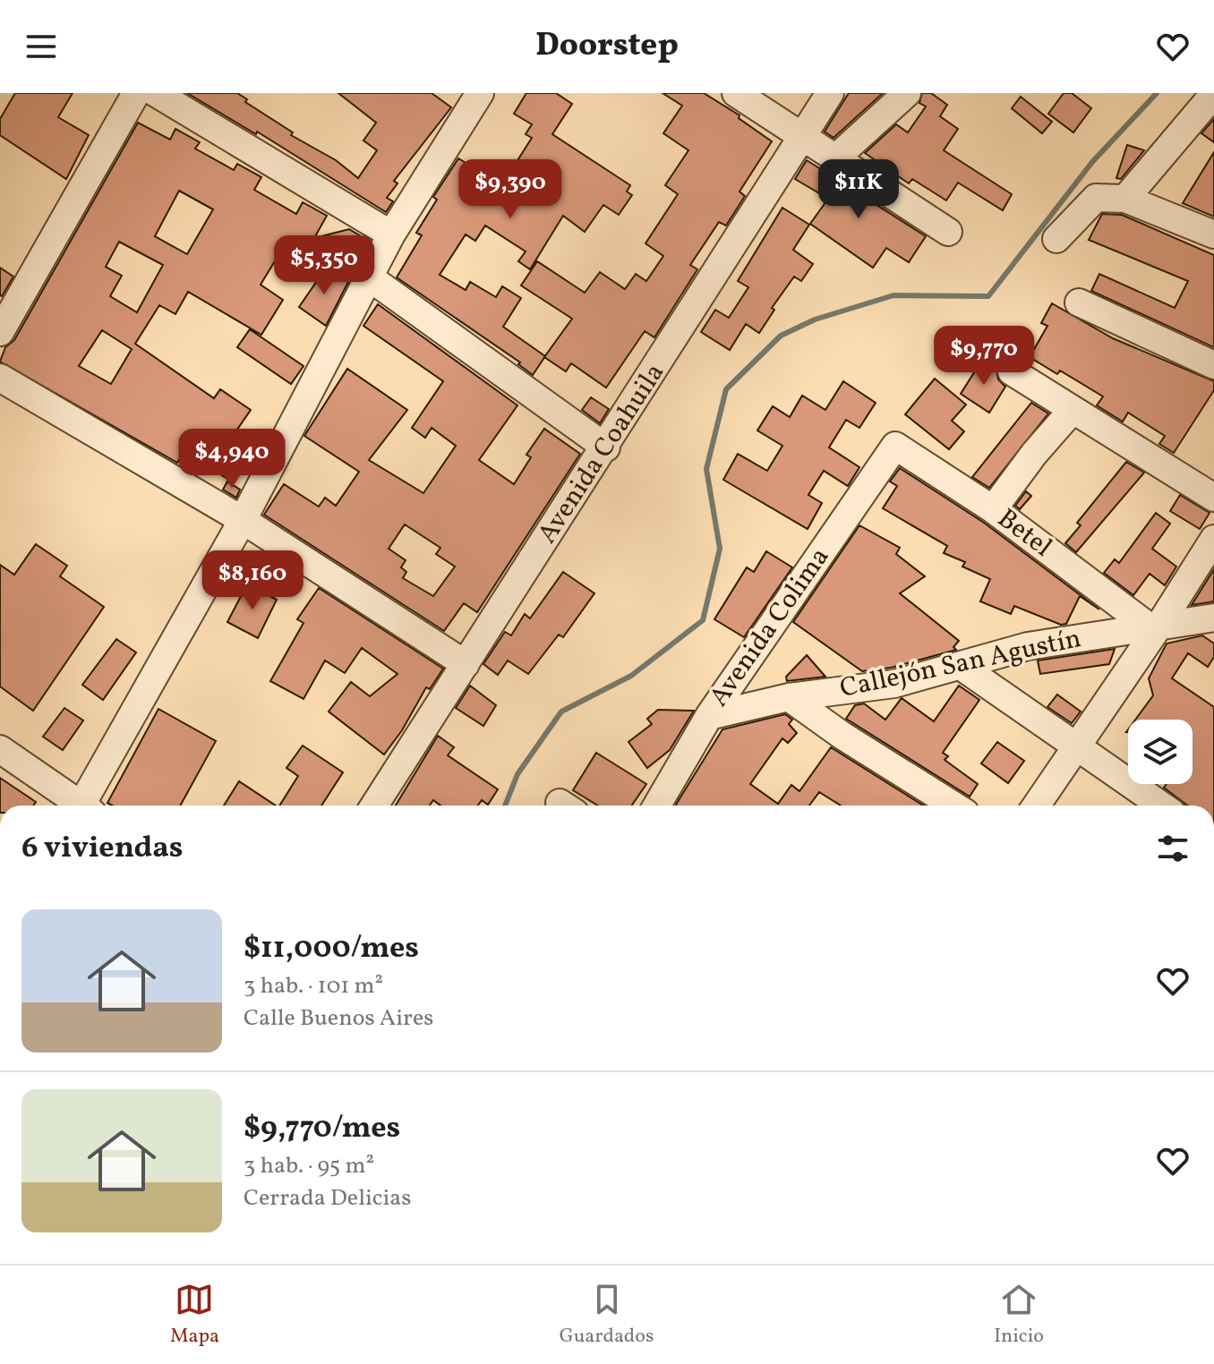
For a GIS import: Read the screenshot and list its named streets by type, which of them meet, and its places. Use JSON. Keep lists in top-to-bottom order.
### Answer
{
  "streets": {
    "street": [
      "Avenida Coahuila",
      "Betel",
      "Avenida Colima",
      "Callejón San Agustín"
    ]
  },
  "crossings": [
    ["Betel", "Avenida Colima"],
    ["Betel", "Callejón San Agustín"],
    ["Avenida Colima", "Callejón San Agustín"]
  ],
  "page": {
    "header": "Doorstep",
    "price": [
      "$9,390",
      "$11K",
      "$5,350",
      "$9,770",
      "$4,940",
      "$8,160"
    ],
    "heading": "6 viviendas",
    "list": [
      {
        "name": "$11,000/mes",
        "note": "3 hab. · 101 m² · Calle Buenos Aires"
      },
      {
        "name": "$9,770/mes",
        "note": "3 hab. · 95 m² · Cerrada Delicias"
      }
    ],
    "tabs": ["Mapa", "Guardados", "Inicio"]
  }
}
